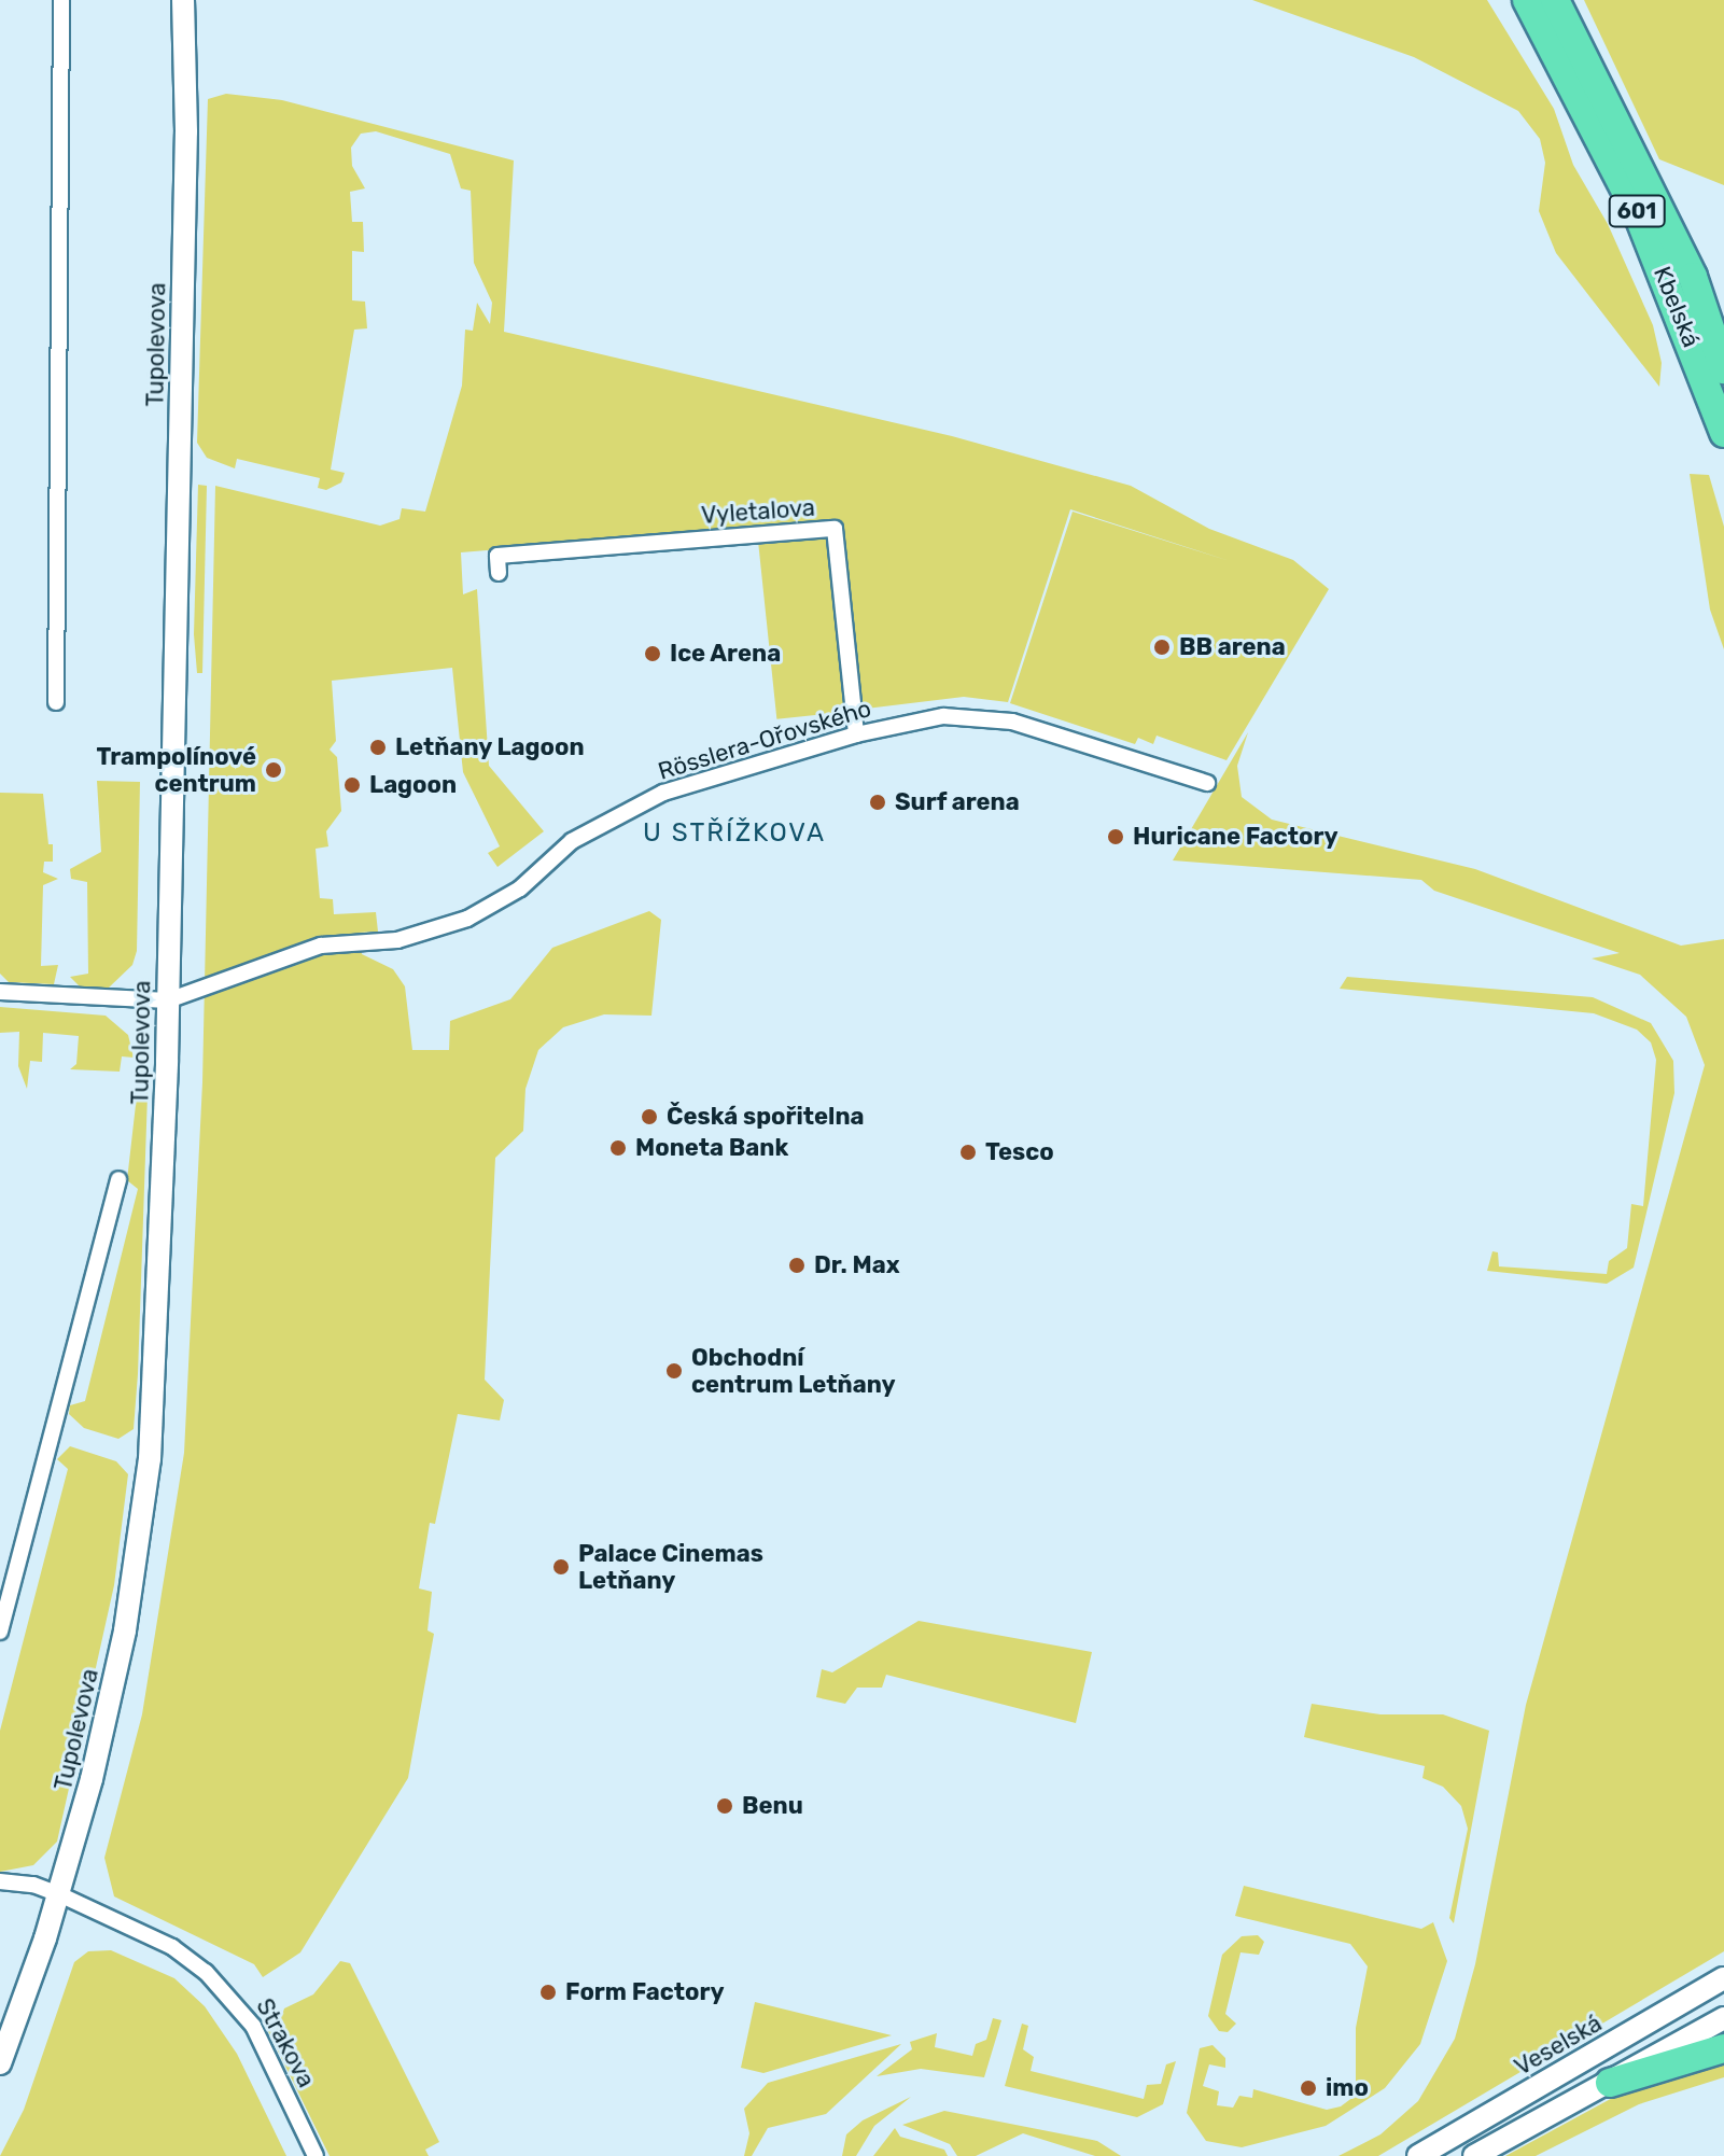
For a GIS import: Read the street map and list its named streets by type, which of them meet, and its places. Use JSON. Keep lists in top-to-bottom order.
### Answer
{
  "streets": {
    "highway": ["601", "Kbelská"],
    "main road": ["Tupolevova", "Veselská"],
    "street": ["Vyletalova", "Rösslera-Ořovského", "Strakova"]
  },
  "crossings": [
    ["Tupolevova", "Rösslera-Ořovského"],
    ["Tupolevova", "Strakova"],
    ["Vyletalova", "Rösslera-Ořovského"]
  ],
  "districts": ["U STŘÍŽKOVA"],
  "places": [
    "BB arena",
    "Ice Arena",
    "Letňany Lagoon",
    "Trampolínové centrum",
    "Lagoon",
    "Surf arena",
    "Huricane Factory",
    "Česká spořitelna",
    "Moneta Bank",
    "Tesco",
    "Dr. Max",
    "Obchodní centrum Letňany",
    "Palace Cinemas Letňany",
    "Benu",
    "Form Factory",
    "imo"
  ]
}
